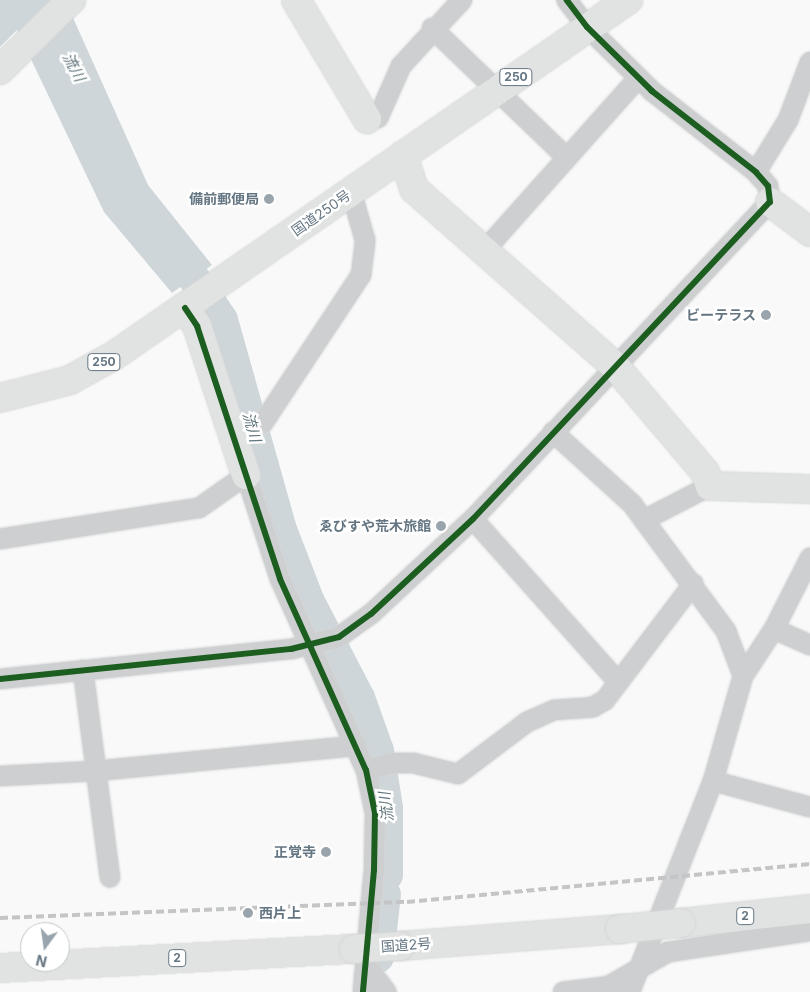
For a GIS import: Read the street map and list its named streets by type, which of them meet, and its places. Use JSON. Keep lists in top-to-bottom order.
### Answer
{
  "streets": {
    "main road": [
      "250",
      "国道250号",
      "2",
      "国道2号"
    ]
  },
  "water": ["流川"],
  "places": [
    "備前郵便局",
    "ビーテラス",
    "ゑびすや荒木旅館",
    "正覚寺",
    "西片上"
  ],
  "north": "bottom"
}
